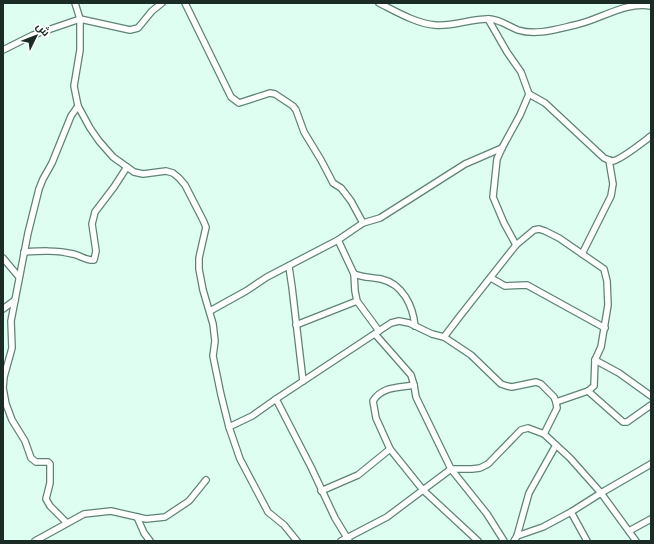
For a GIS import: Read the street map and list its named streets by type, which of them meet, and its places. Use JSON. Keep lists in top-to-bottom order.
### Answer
{
  "north": "top right"
}
